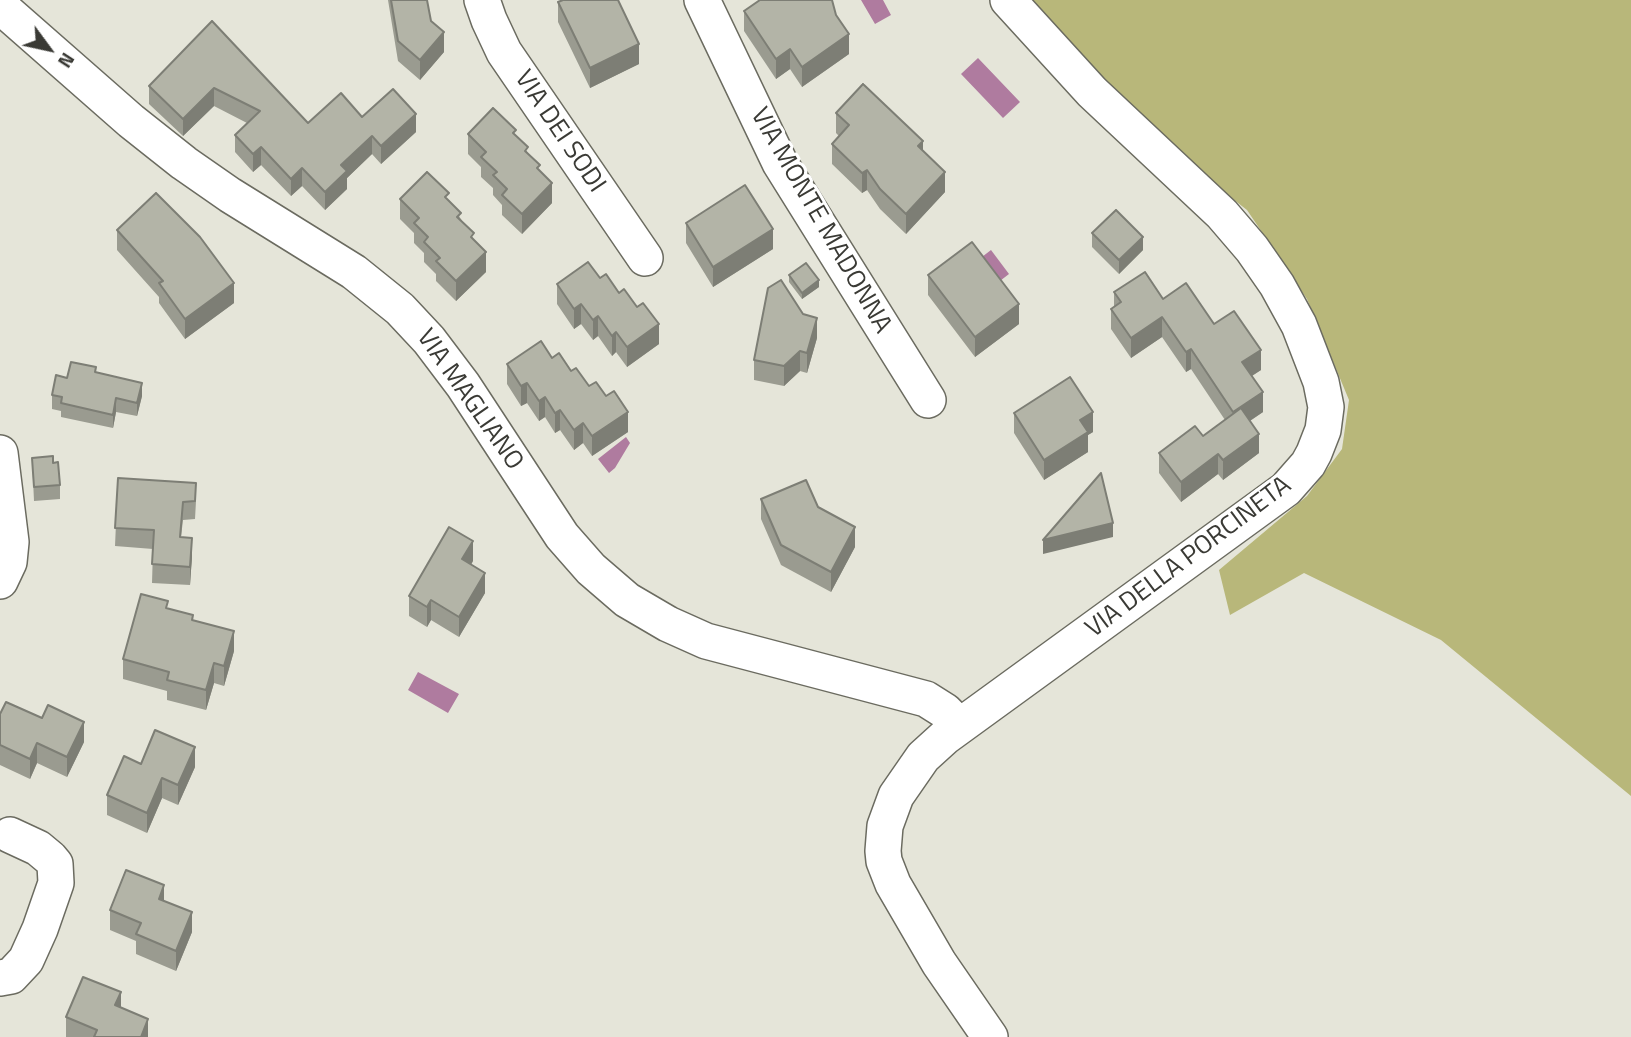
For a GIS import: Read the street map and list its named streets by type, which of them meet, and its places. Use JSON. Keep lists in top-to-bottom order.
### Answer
{
  "streets": {
    "street": [
      "VIA DEI SODI",
      "VIA MONTE MADONNA",
      "VIA MAGLIANO",
      "VIA DELLA PORCINETA"
    ]
  },
  "crossings": [
    ["VIA MAGLIANO", "VIA DELLA PORCINETA"]
  ],
  "north": "bottom right"
}
